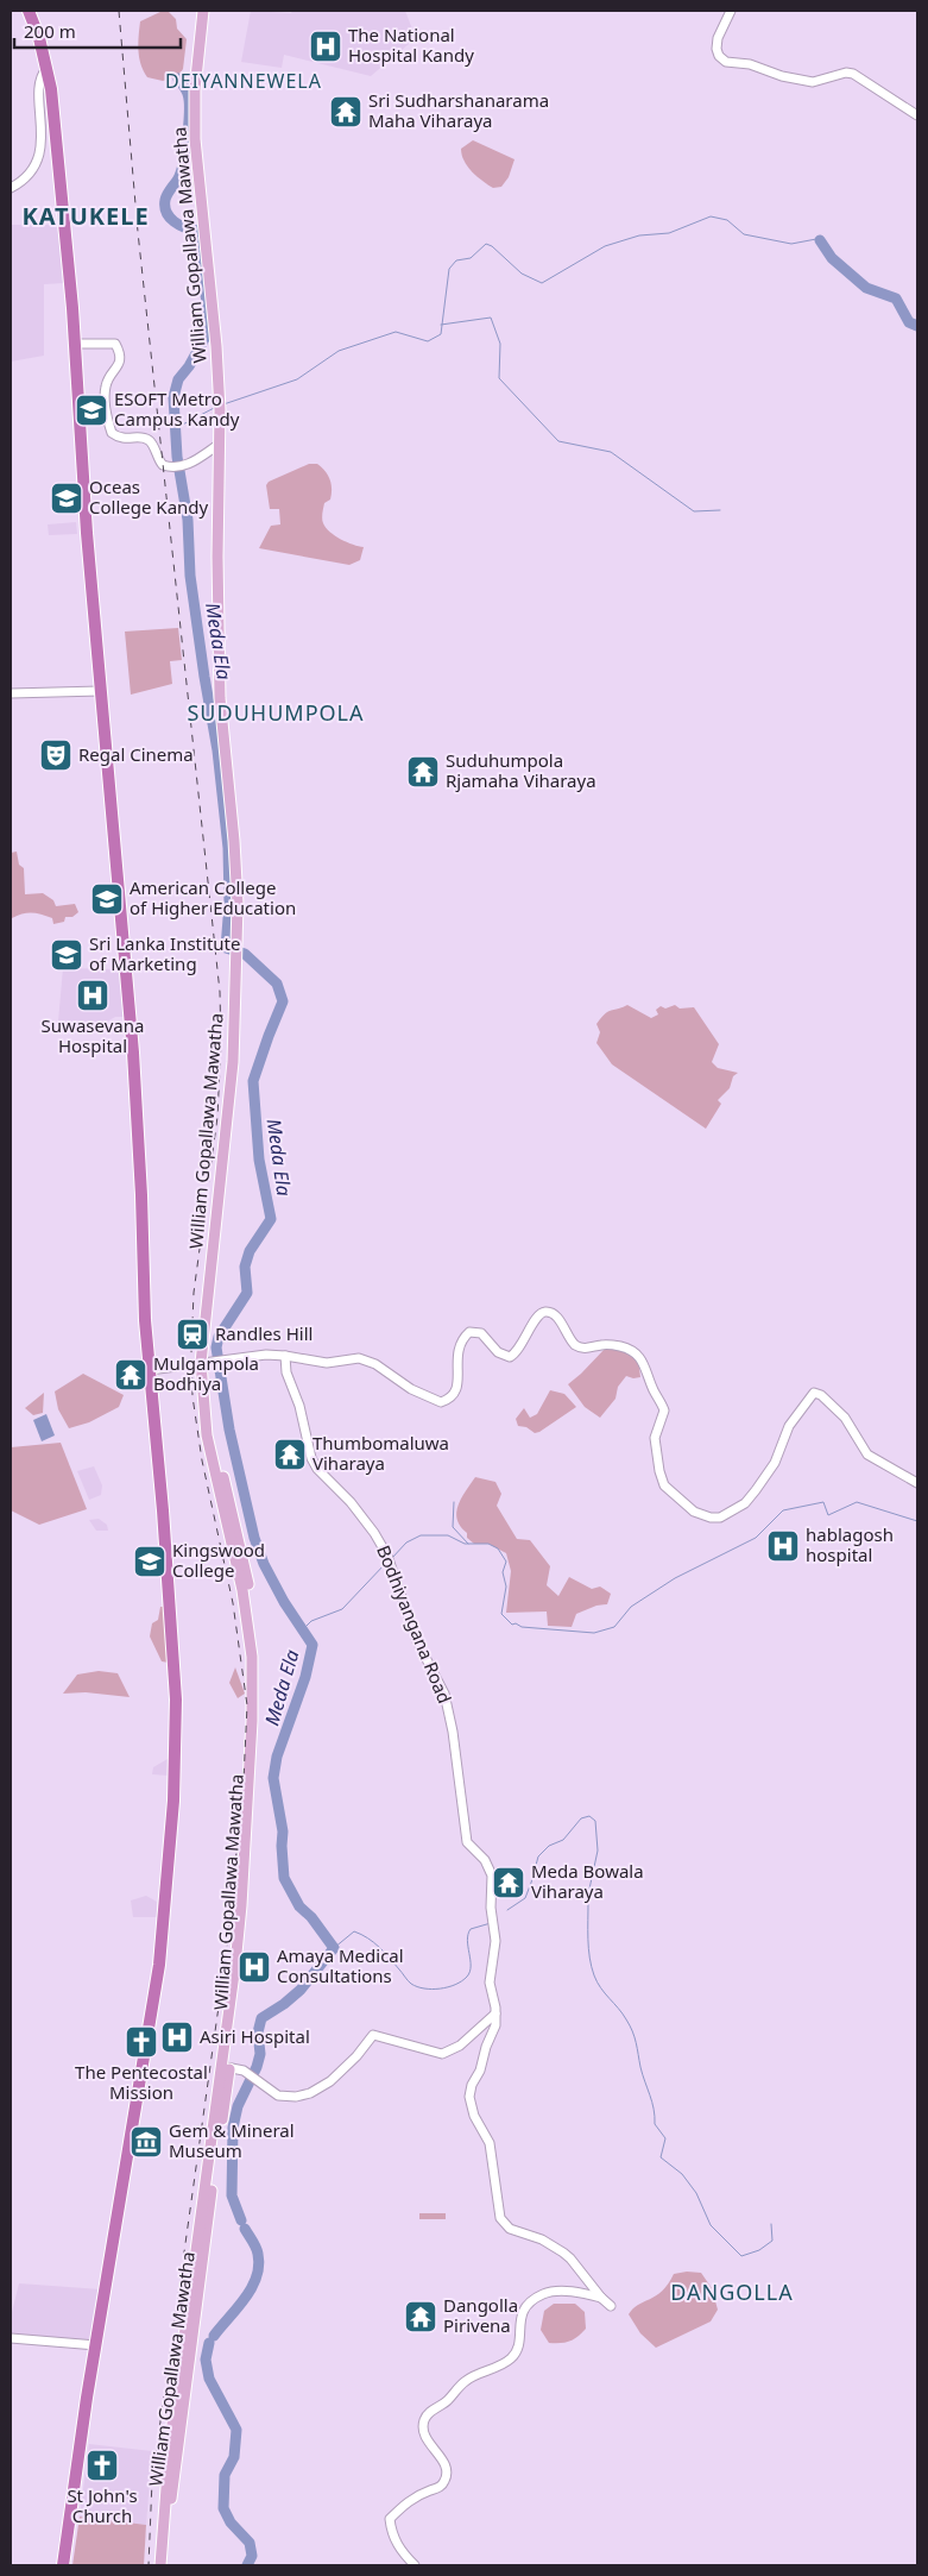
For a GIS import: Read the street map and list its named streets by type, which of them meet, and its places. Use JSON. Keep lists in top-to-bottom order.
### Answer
{
  "streets": {
    "main road": ["William Gopallawa Mawatha"],
    "street": ["Bodhiyangana Road"]
  },
  "districts": [
    "DEIYANNEWELA",
    "KATUKELE",
    "SUDUHUMPOLA",
    "DANGOLLA"
  ],
  "water": ["Meda Ela"],
  "places": {
    "hospital": [
      "The National Hospital Kandy",
      "Suwasevana Hospital",
      "hablagosh hospital",
      "Amaya Medical Consultations",
      "Asiri Hospital"
    ],
    "temple": [
      "Sri Sudharshanarama Maha Viharaya",
      "Suduhumpola Rjamaha Viharaya",
      "Mulgampola Bodhiya",
      "Thumbomaluwa Viharaya",
      "Meda Bowala Viharaya",
      "Dangolla Pirivena"
    ],
    "school or university": [
      "ESOFT Metro Campus Kandy",
      "Oceas College Kandy",
      "American College of Higher Education",
      "Sri Lanka Institute of Marketing",
      "Kingswood College"
    ],
    "theatre": ["Regal Cinema"],
    "station": ["Randles Hill"],
    "church": ["The Pentecostal Mission", "St John's Church"],
    "museum": ["Gem & Mineral Museum"]
  },
  "scale_bar": "200 m"
}
